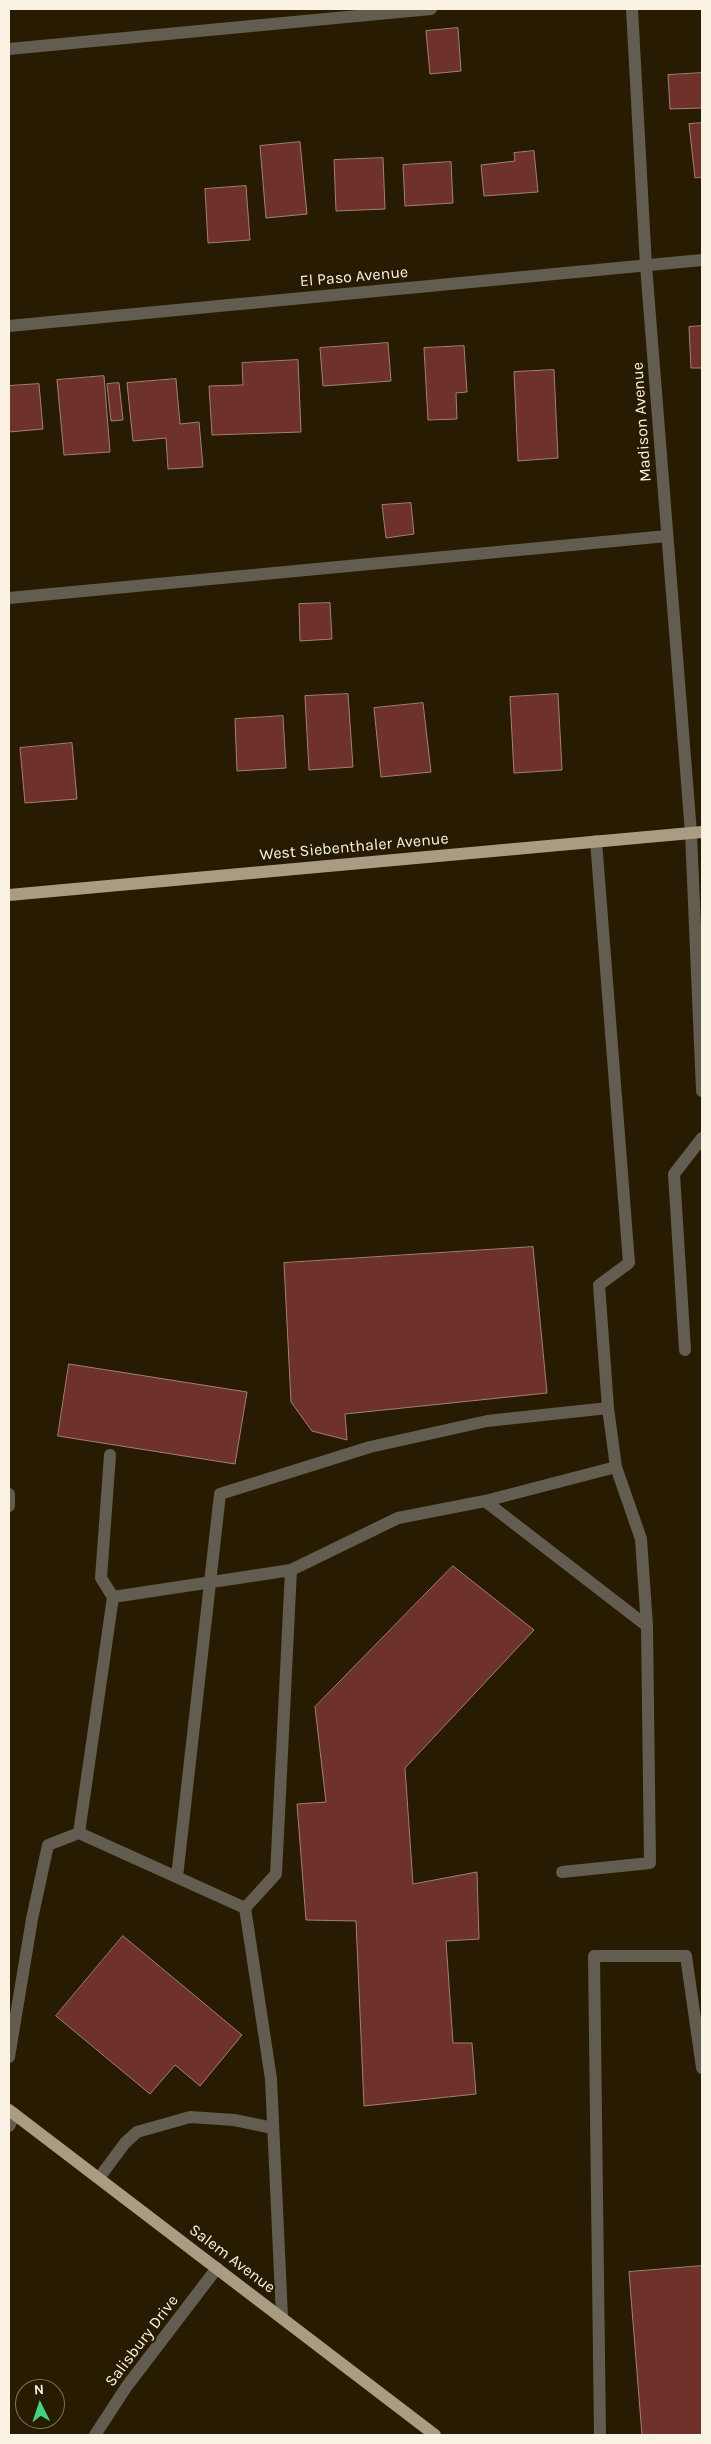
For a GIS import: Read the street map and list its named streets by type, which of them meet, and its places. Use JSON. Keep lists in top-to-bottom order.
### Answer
{
  "streets": {
    "main road": ["West Siebenthaler Avenue", "Salem Avenue"],
    "street": ["El Paso Avenue", "Madison Avenue", "Salisbury Drive"]
  },
  "crossings": [
    ["El Paso Avenue", "Madison Avenue"],
    ["Madison Avenue", "West Siebenthaler Avenue"],
    ["Salem Avenue", "Salisbury Drive"]
  ],
  "north": "top"
}
